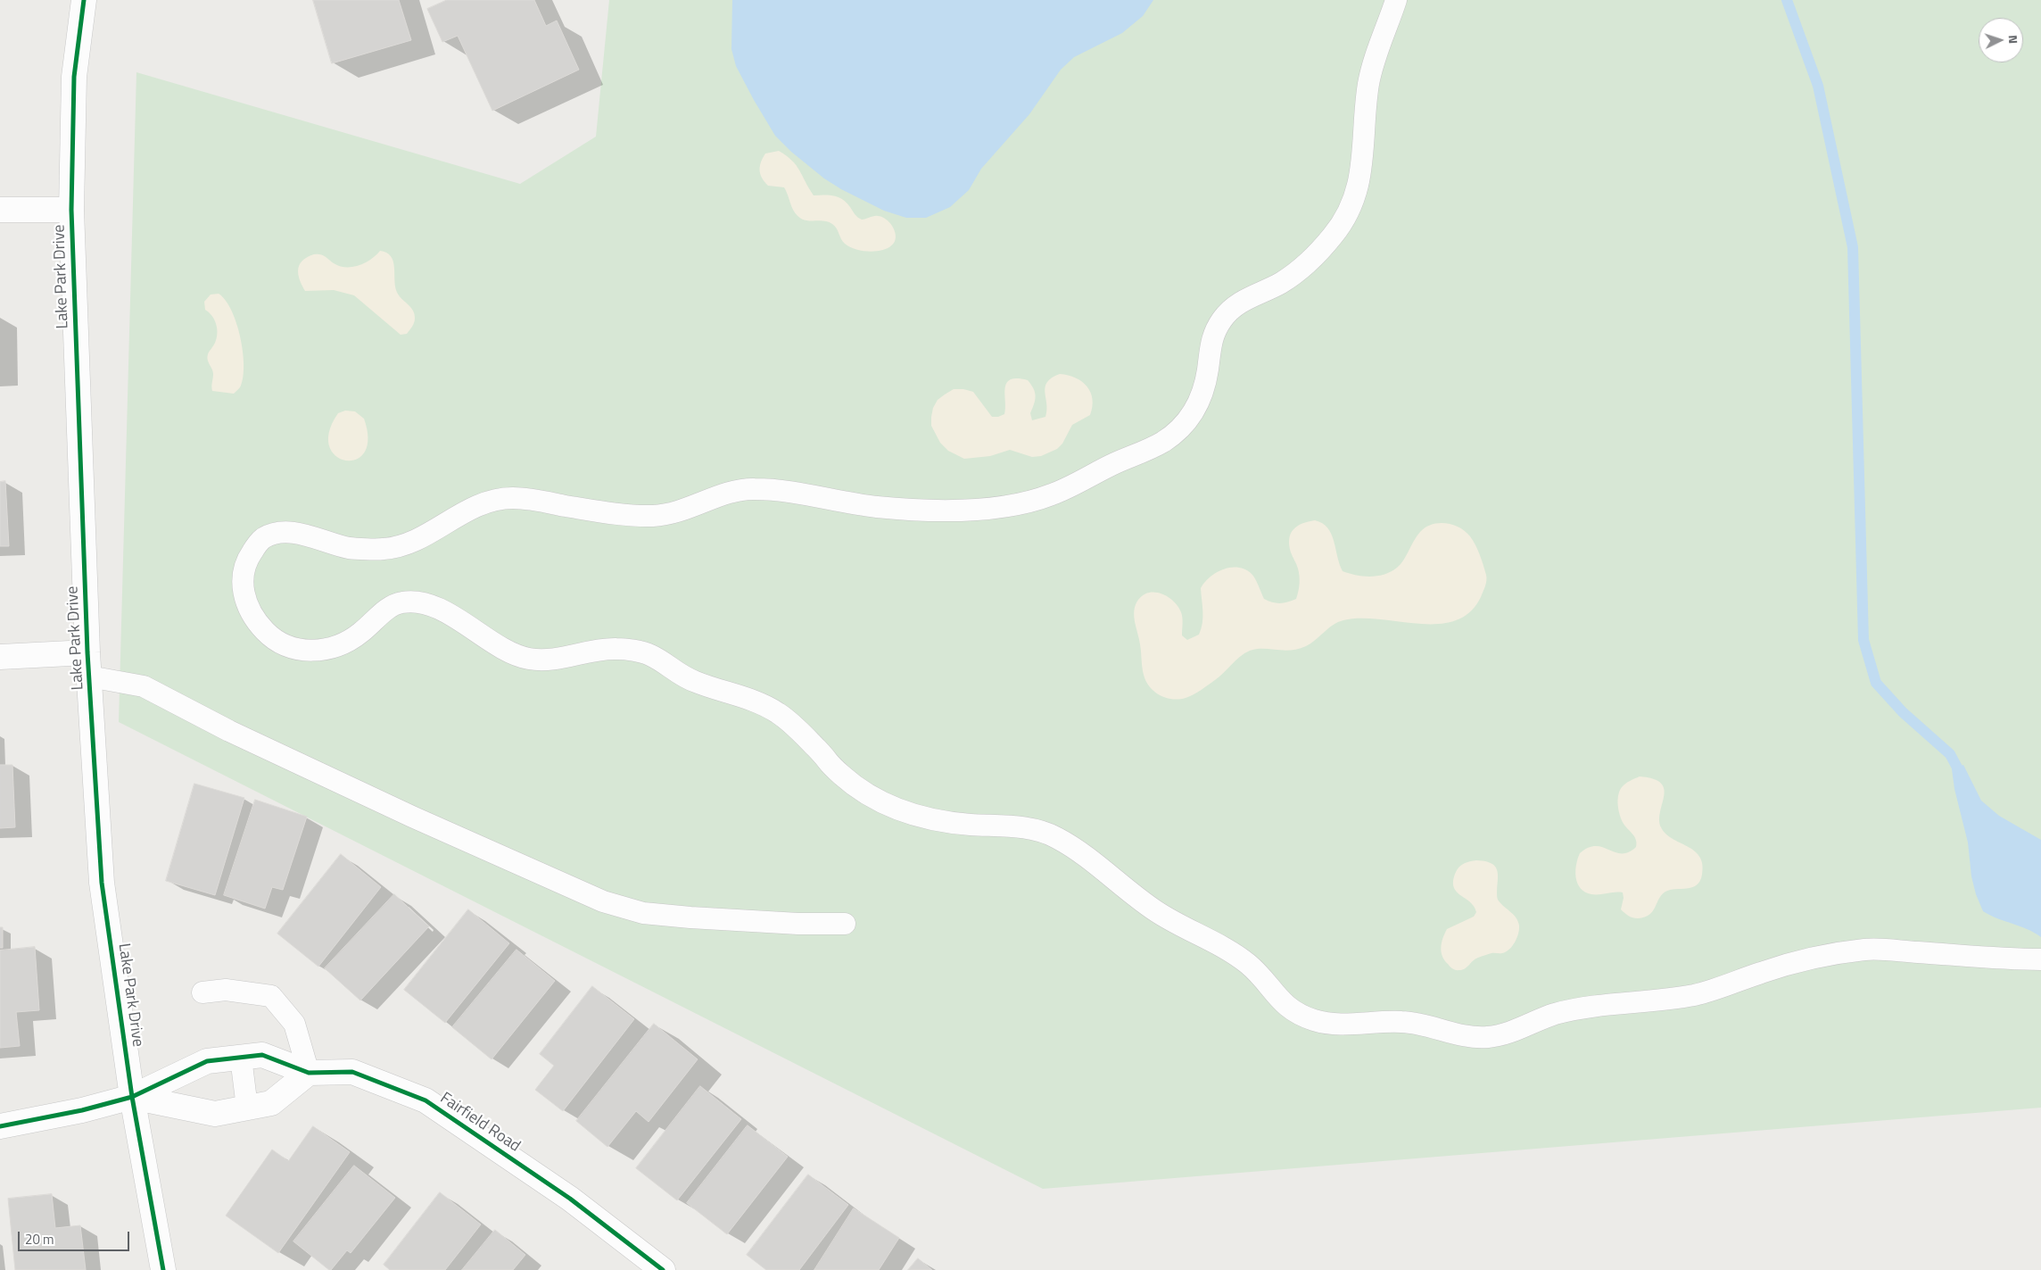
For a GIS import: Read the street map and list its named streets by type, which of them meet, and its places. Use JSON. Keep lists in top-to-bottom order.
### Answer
{
  "streets": {
    "street": ["Lake Park Drive", "Fairfield Road"]
  },
  "crossings": [
    ["Lake Park Drive", "Fairfield Road"]
  ],
  "scale_bar": "20 m",
  "north": "right"
}
